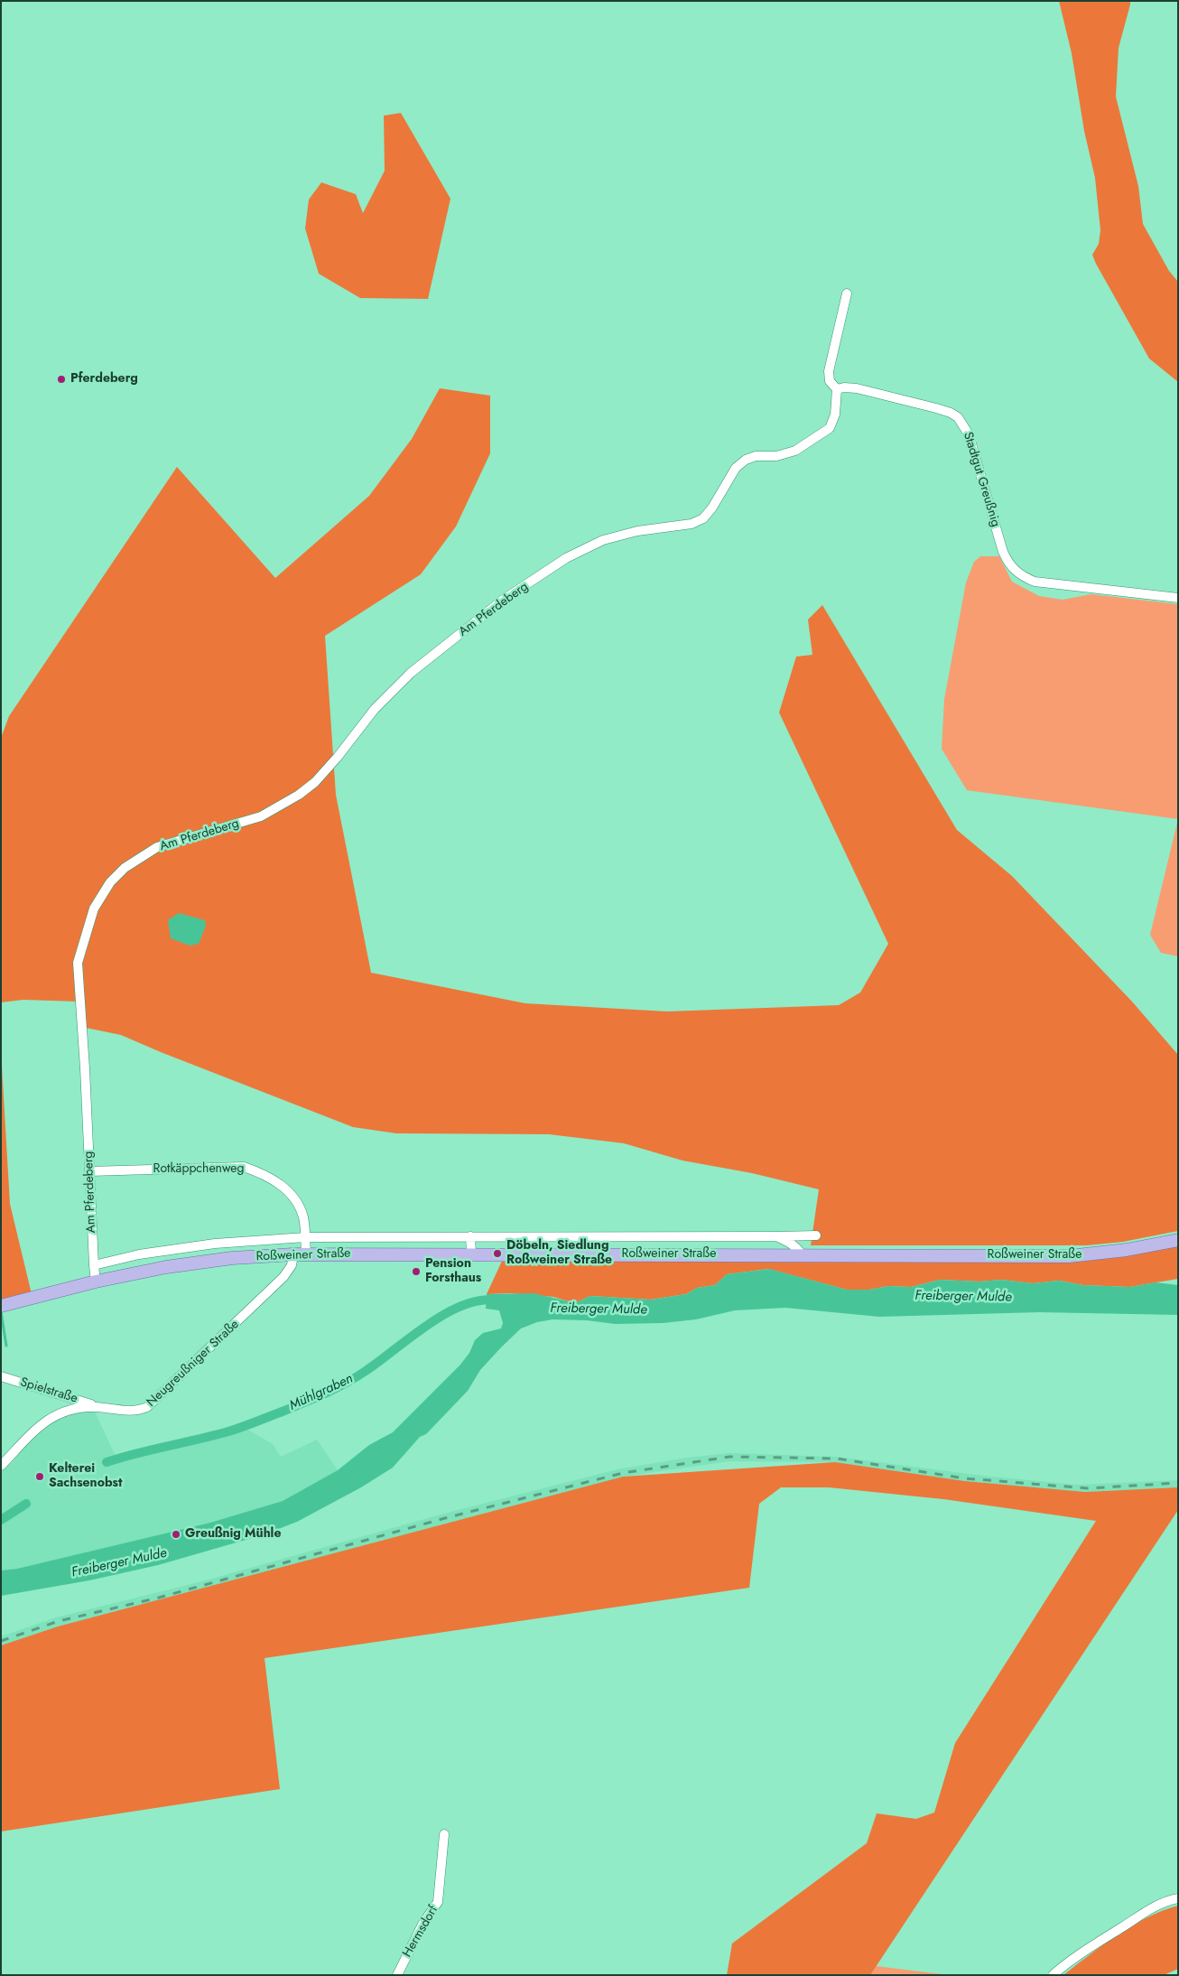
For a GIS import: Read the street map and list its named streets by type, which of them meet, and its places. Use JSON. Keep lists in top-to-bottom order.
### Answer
{
  "streets": {
    "main road": ["Roßweiner Straße"],
    "street": [
      "Stadtgut Greußnig",
      "Am Pferdeberg",
      "Rotkäppchenweg",
      "Neugreußniger Straße",
      "Spielstraße",
      "Hermsdorf"
    ]
  },
  "crossings": [
    ["Stadtgut Greußnig", "Am Pferdeberg"],
    ["Am Pferdeberg", "Rotkäppchenweg"],
    ["Am Pferdeberg", "Roßweiner Straße"],
    ["Rotkäppchenweg", "Roßweiner Straße"],
    ["Rotkäppchenweg", "Neugreußniger Straße"],
    ["Roßweiner Straße", "Neugreußniger Straße"],
    ["Neugreußniger Straße", "Spielstraße"]
  ],
  "water": ["Freiberger Mulde", "Mühlgraben"],
  "places": [
    "Pferdeberg",
    "Döbeln, Siedlung Roßweiner Straße",
    "Pension Forsthaus",
    "Kelterei Sachsenobst",
    "Greußnig Mühle"
  ]
}
